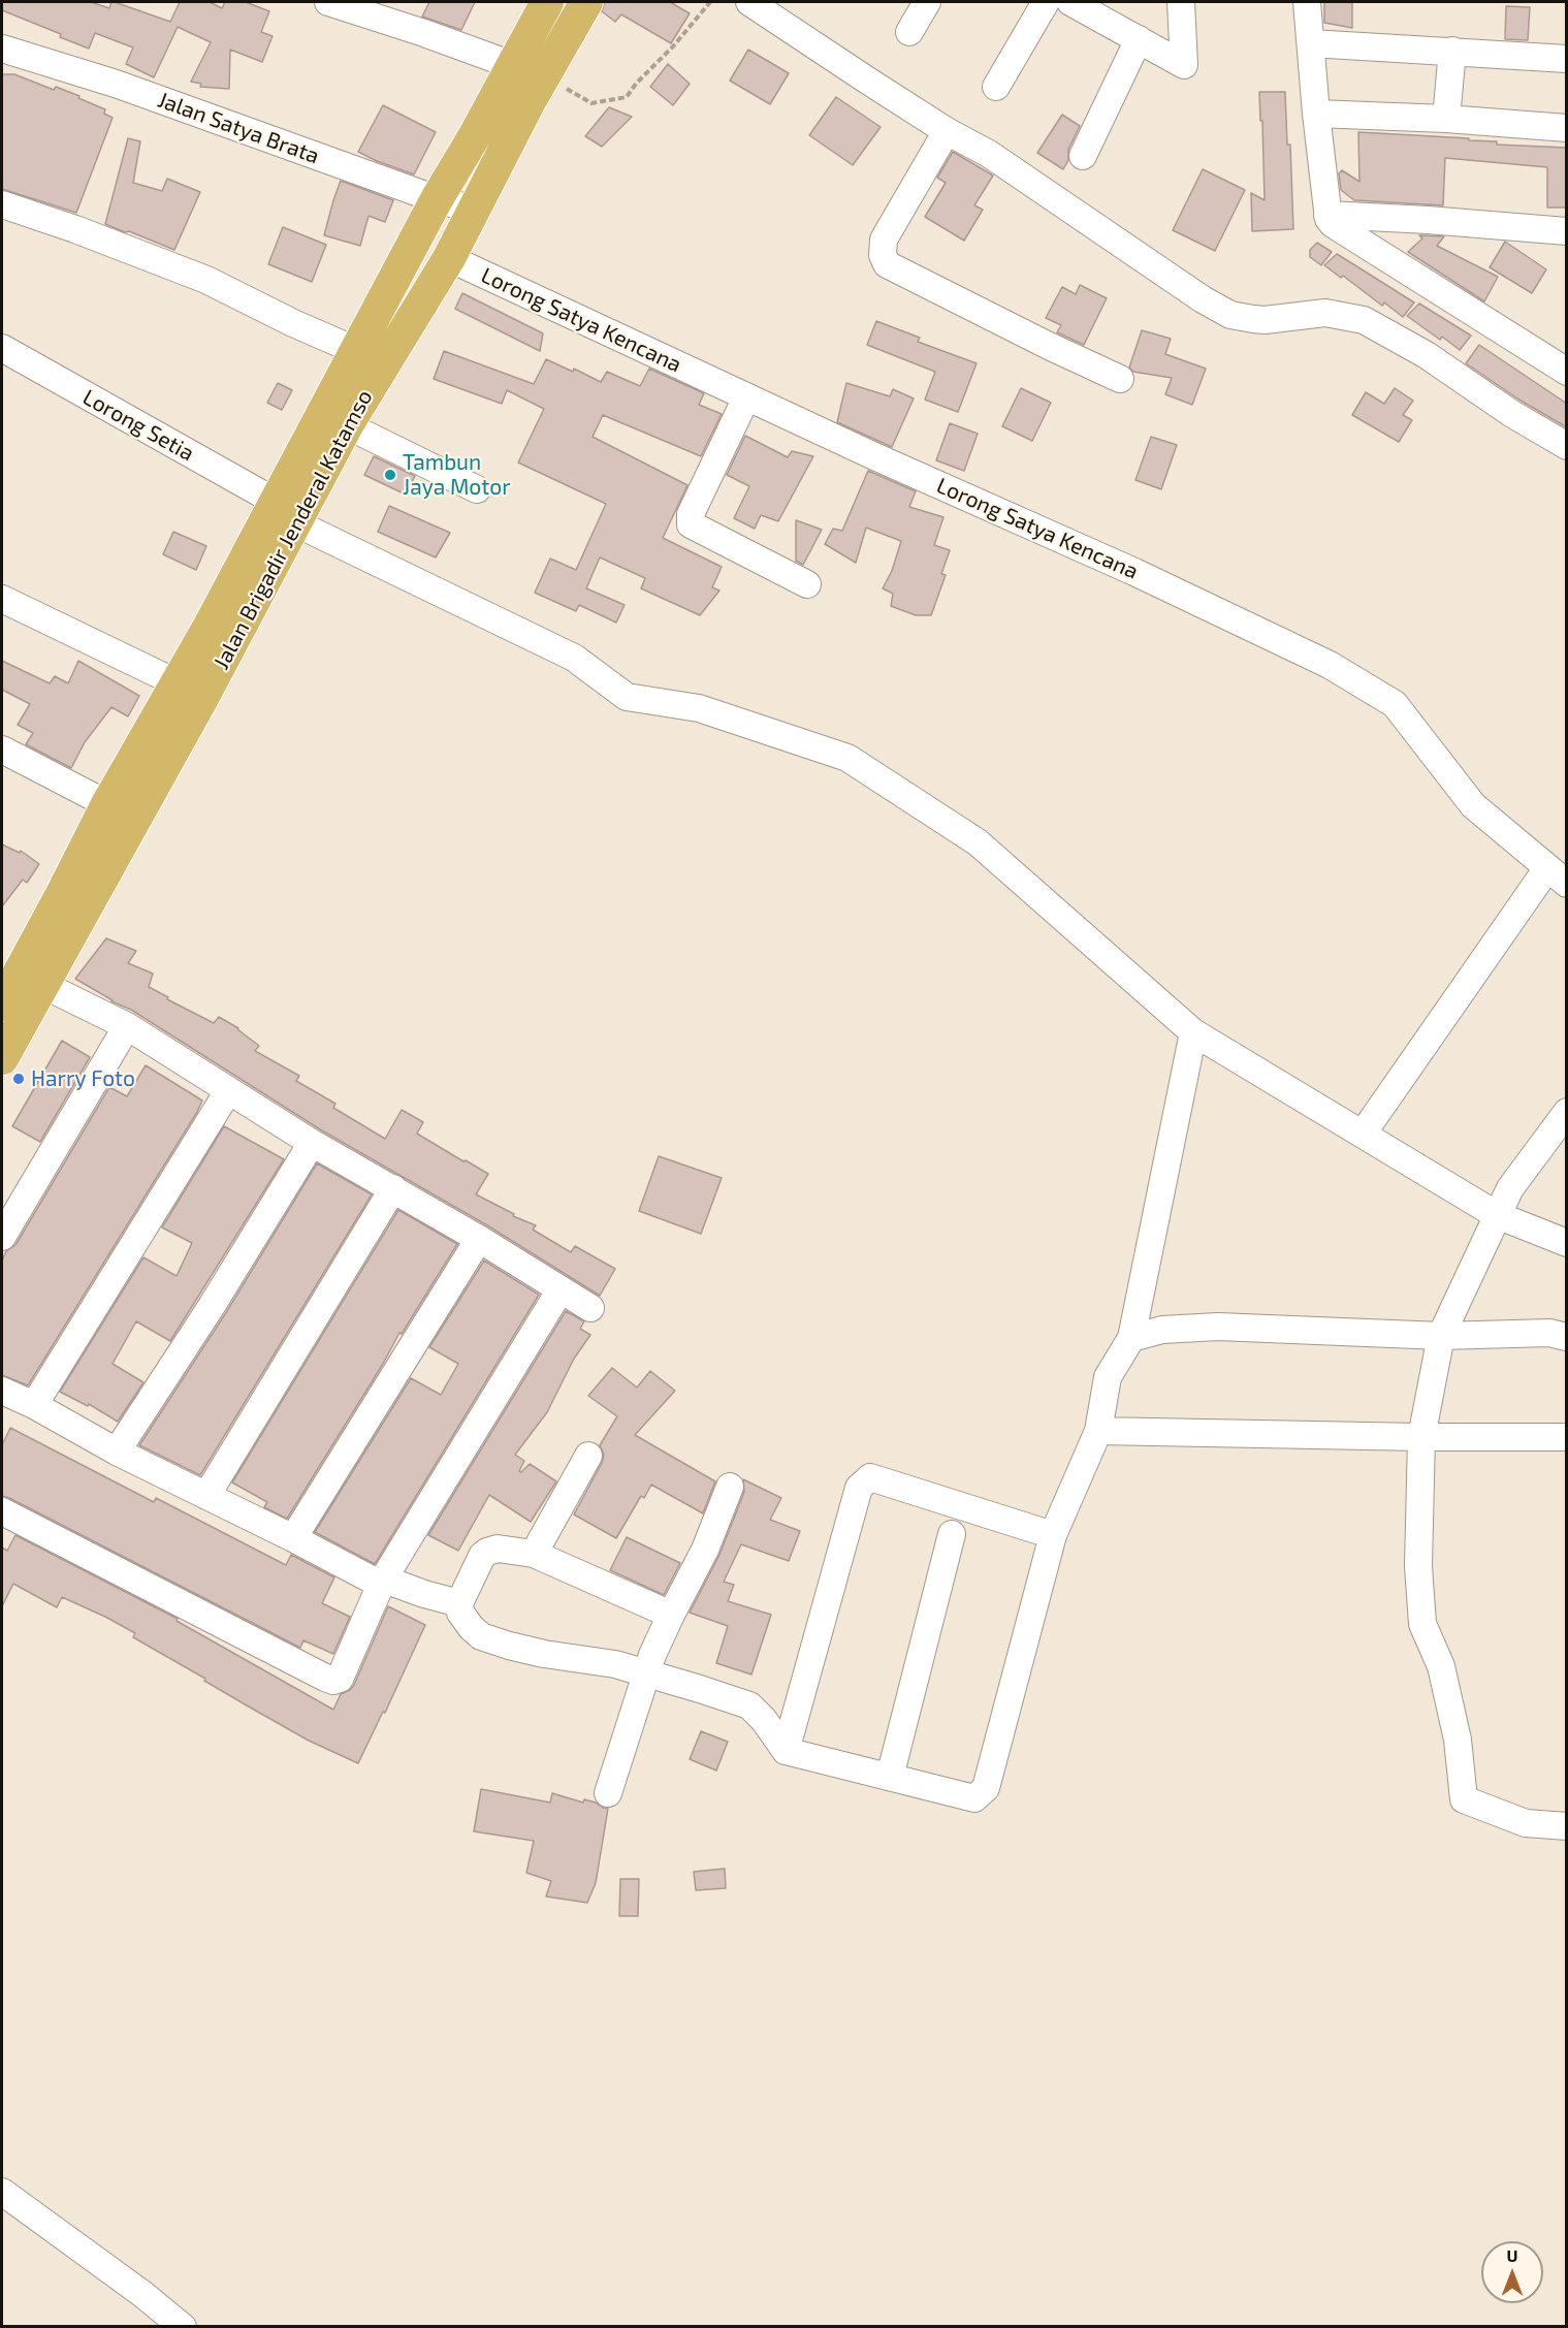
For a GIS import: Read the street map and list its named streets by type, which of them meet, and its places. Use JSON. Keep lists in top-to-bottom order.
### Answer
{
  "streets": {
    "main road": ["Jalan Brigadir Jenderal Katamso"],
    "street": ["Jalan Satya Brata", "Lorong Satya Kencana", "Lorong Setia"]
  },
  "crossings": [
    ["Jalan Satya Brata", "Jalan Brigadir Jenderal Katamso"],
    ["Lorong Satya Kencana", "Jalan Brigadir Jenderal Katamso"],
    ["Lorong Setia", "Jalan Brigadir Jenderal Katamso"]
  ],
  "places": ["Tambun Jaya Motor", "Harry Foto"],
  "north": "top"
}
